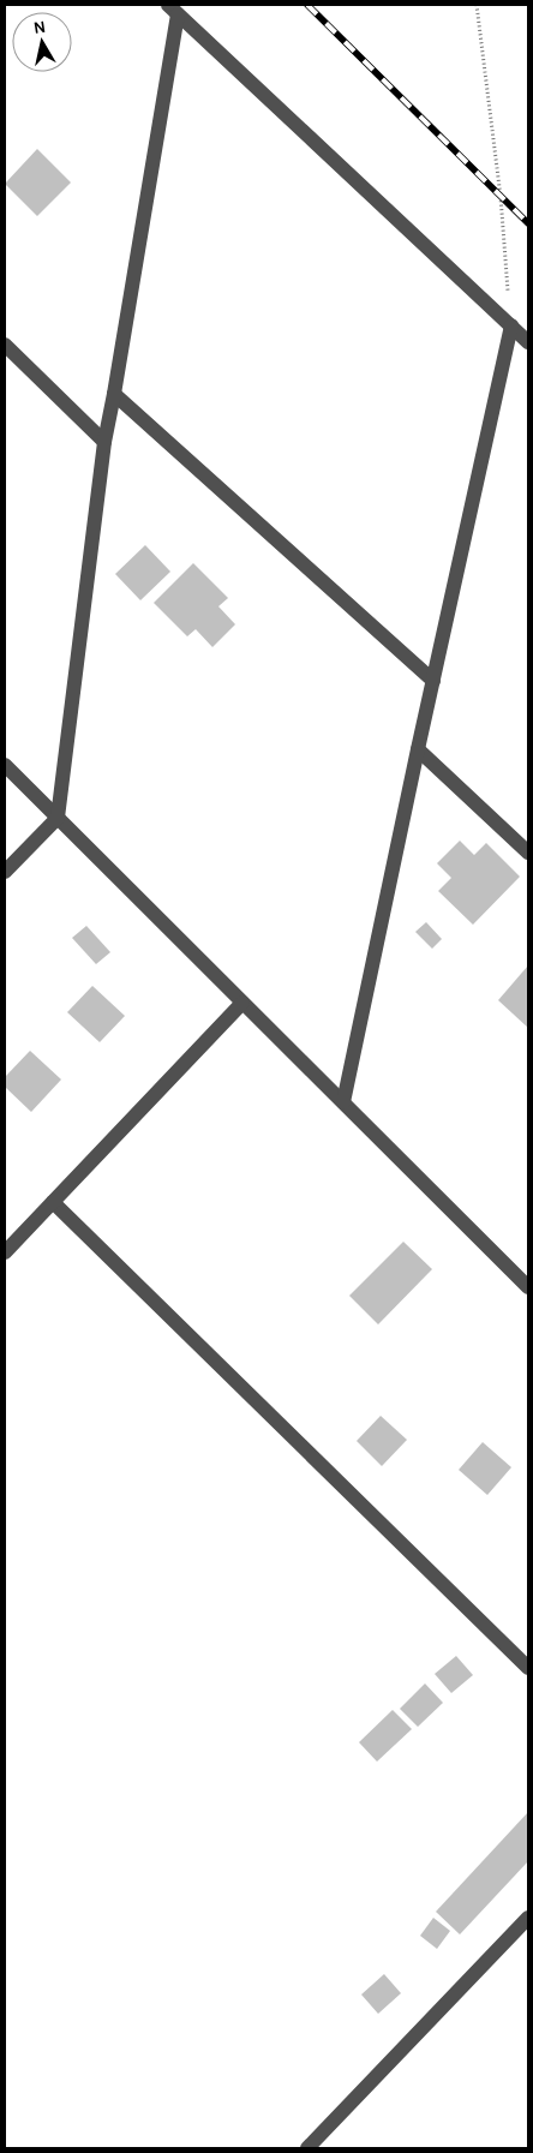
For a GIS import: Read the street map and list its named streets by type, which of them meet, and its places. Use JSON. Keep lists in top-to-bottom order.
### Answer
{
  "north": "top"
}
